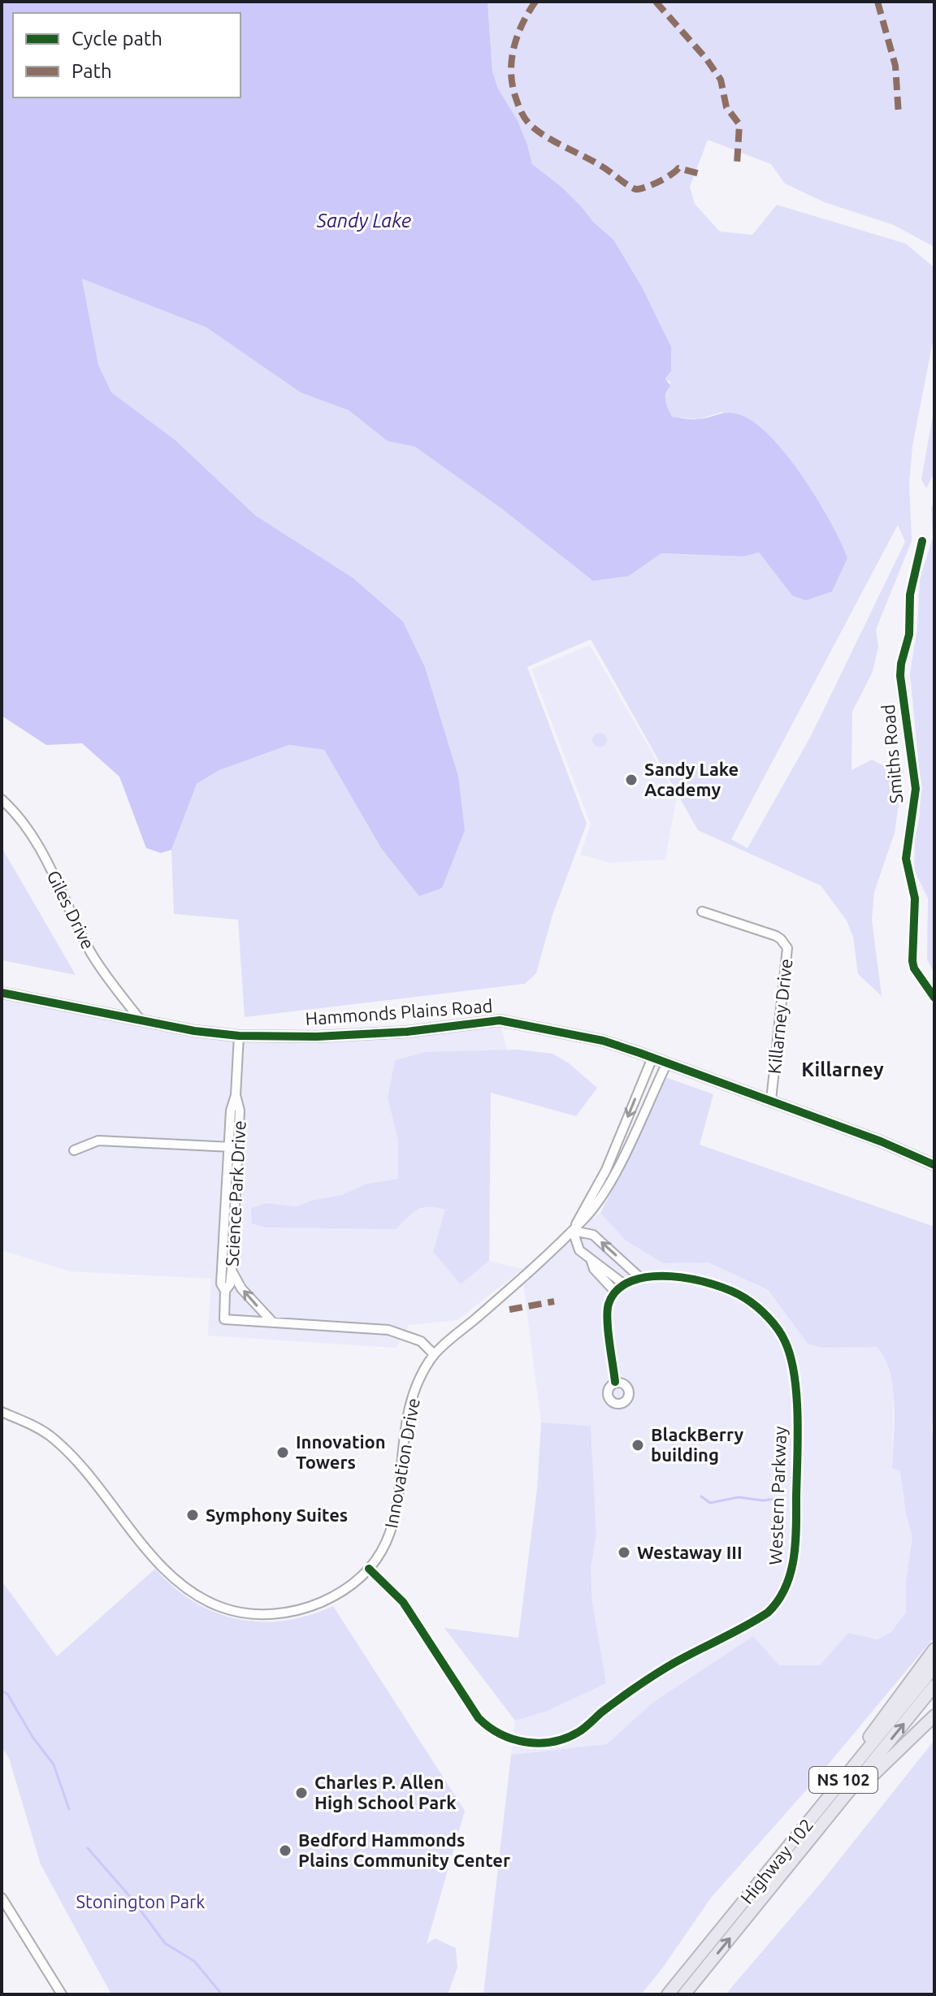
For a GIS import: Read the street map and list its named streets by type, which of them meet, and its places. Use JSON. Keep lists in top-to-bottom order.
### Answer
{
  "streets": {
    "highway": ["NS 102", "Highway 102"],
    "main road": ["Hammonds Plains Road"],
    "street": [
      "Smiths Road",
      "Giles Drive",
      "Killarney Drive",
      "Science Park Drive",
      "Innovation Drive",
      "Western Parkway"
    ]
  },
  "crossings": [
    ["Giles Drive", "Hammonds Plains Road"],
    ["Hammonds Plains Road", "Killarney Drive"],
    ["Hammonds Plains Road", "Science Park Drive"],
    ["Hammonds Plains Road", "Innovation Drive"],
    ["Innovation Drive", "Western Parkway"]
  ],
  "districts": ["Killarney"],
  "water": ["Sandy Lake"],
  "parks": ["Stonington Park"],
  "places": [
    "Sandy Lake Academy",
    "BlackBerry building",
    "Innovation Towers",
    "Symphony Suites",
    "Westaway III",
    "Charles P. Allen High School Park",
    "Bedford Hammonds Plains Community Center"
  ],
  "legend": ["Cycle path", "Path"]
}
